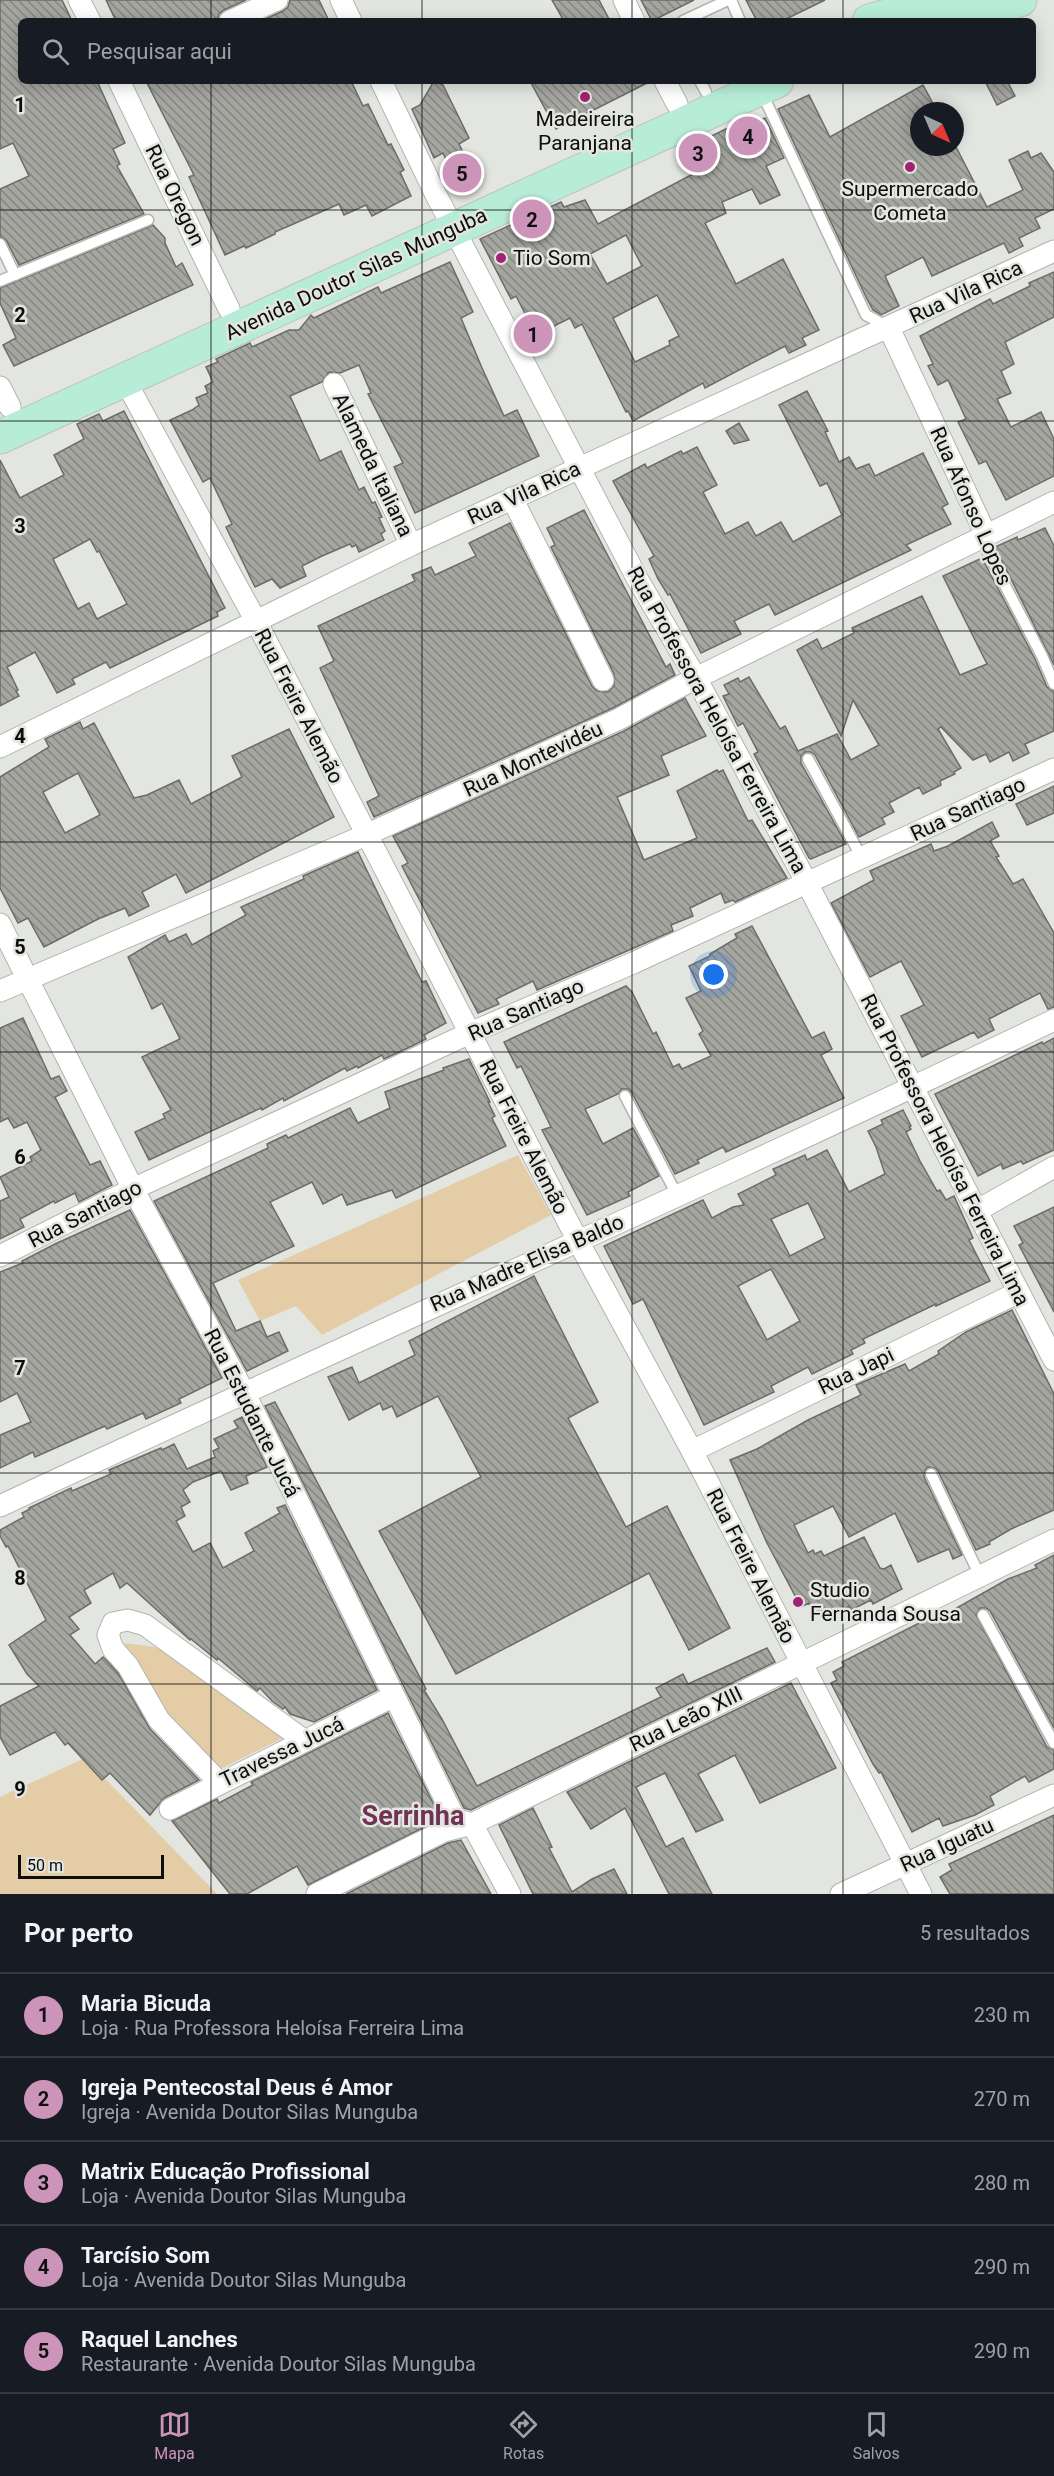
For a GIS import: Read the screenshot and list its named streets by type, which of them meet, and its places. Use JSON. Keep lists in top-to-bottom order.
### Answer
{
  "streets": {
    "main road": ["Avenida Doutor Silas Munguba"],
    "street": [
      "Rua Oregon",
      "Rua Vila Rica",
      "Alameda Italiana",
      "Rua Afonso Lopes",
      "Rua Freire Alemão",
      "Rua Professora Heloísa Ferreira Lima",
      "Rua Montevidéu",
      "Rua Santiago",
      "Rua Madre Elisa Baldo",
      "Rua Japi",
      "Rua Estudante Jucá",
      "Rua Leão XIII",
      "Travessa Jucá",
      "Rua Iguatu"
    ]
  },
  "crossings": [
    ["Rua Oregon", "Avenida Doutor Silas Munguba"],
    ["Avenida Doutor Silas Munguba", "Rua Freire Alemão"],
    ["Avenida Doutor Silas Munguba", "Rua Professora Heloísa Ferreira Lima"],
    ["Rua Vila Rica", "Alameda Italiana"],
    ["Rua Vila Rica", "Rua Afonso Lopes"],
    ["Rua Vila Rica", "Rua Freire Alemão"],
    ["Rua Vila Rica", "Rua Professora Heloísa Ferreira Lima"],
    ["Rua Afonso Lopes", "Rua Montevidéu"],
    ["Rua Freire Alemão", "Rua Montevidéu"],
    ["Rua Freire Alemão", "Rua Santiago"],
    ["Rua Freire Alemão", "Rua Madre Elisa Baldo"],
    ["Rua Freire Alemão", "Rua Japi"],
    ["Rua Freire Alemão", "Rua Leão XIII"],
    ["Rua Freire Alemão", "Rua Iguatu"],
    ["Rua Professora Heloísa Ferreira Lima", "Rua Montevidéu"],
    ["Rua Professora Heloísa Ferreira Lima", "Rua Santiago"],
    ["Rua Professora Heloísa Ferreira Lima", "Rua Madre Elisa Baldo"],
    ["Rua Professora Heloísa Ferreira Lima", "Rua Japi"],
    ["Rua Montevidéu", "Rua Estudante Jucá"],
    ["Rua Santiago", "Rua Estudante Jucá"],
    ["Rua Madre Elisa Baldo", "Rua Estudante Jucá"],
    ["Rua Estudante Jucá", "Rua Leão XIII"],
    ["Rua Estudante Jucá", "Travessa Jucá"]
  ],
  "districts": ["Serrinha"],
  "places": [
    "Madeireira Paranjana",
    "Supermercado Cometa",
    "Tio Som",
    "Studio Fernanda Sousa"
  ],
  "scale_bar": "50 m",
  "north": "bottom right",
  "page": {
    "search": "Pesquisar aqui",
    "pins": [
      "4",
      "3",
      "5",
      "2",
      "1"
    ],
    "scale": "50 m",
    "heading": ["Por perto", "5 resultados"],
    "list": [
      {
        "mark": "1",
        "name": "Maria Bicuda",
        "note": "Loja · Rua Professora Heloísa Ferreira Lima",
        "value": "230 m"
      },
      {
        "mark": "2",
        "name": "Igreja Pentecostal Deus é Amor",
        "note": "Igreja · Avenida Doutor Silas Munguba",
        "value": "270 m"
      },
      {
        "mark": "3",
        "name": "Matrix Educação Profissional",
        "note": "Loja · Avenida Doutor Silas Munguba",
        "value": "280 m"
      },
      {
        "mark": "4",
        "name": "Tarcísio Som",
        "note": "Loja · Avenida Doutor Silas Munguba",
        "value": "290 m"
      },
      {
        "mark": "5",
        "name": "Raquel Lanches",
        "note": "Restaurante · Avenida Doutor Silas Munguba",
        "value": "290 m"
      }
    ],
    "nav": ["Mapa", "Rotas", "Salvos"]
  },
  "grid": {
    "rows": [
      "1",
      "2",
      "3",
      "4",
      "5",
      "6",
      "7",
      "8",
      "9"
    ]
  }
}
